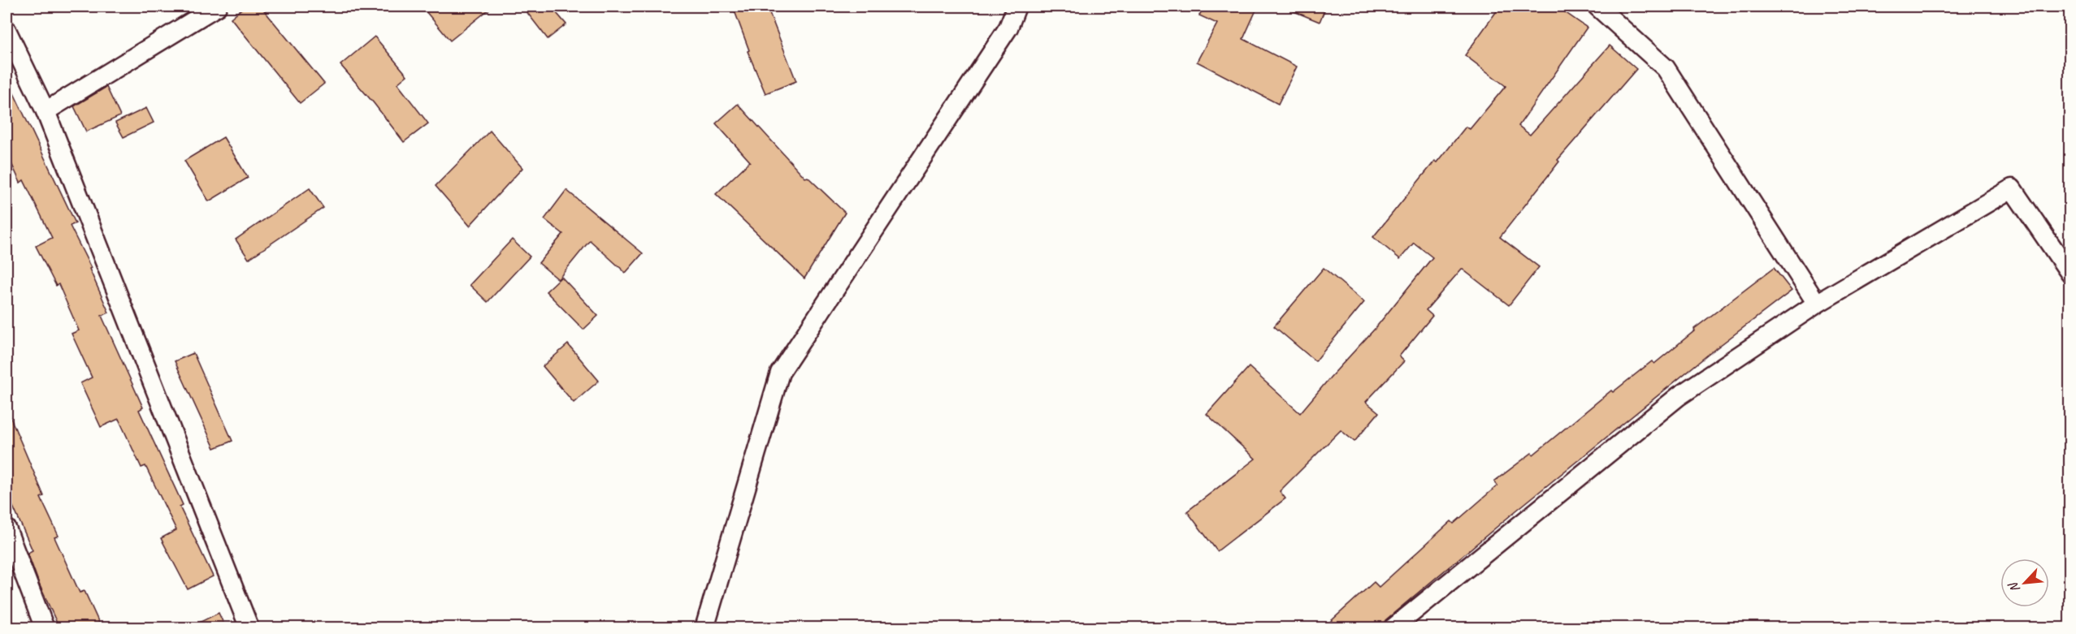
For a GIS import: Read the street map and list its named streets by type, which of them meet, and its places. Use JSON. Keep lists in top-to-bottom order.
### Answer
{
  "north": "bottom left"
}
